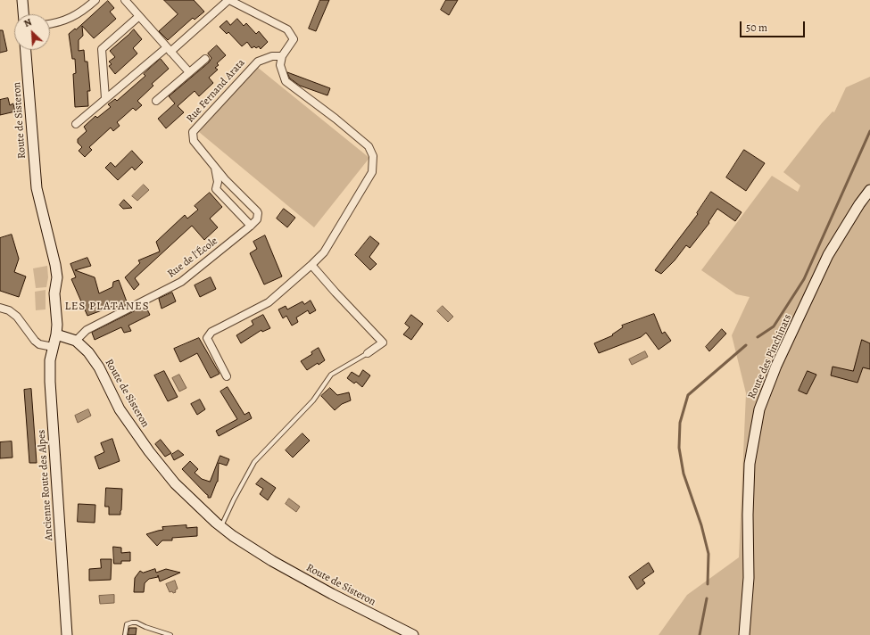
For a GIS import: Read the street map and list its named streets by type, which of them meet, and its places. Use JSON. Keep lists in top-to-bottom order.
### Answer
{
  "streets": {
    "main road": ["Route de Sisteron", "Route des Pinchinats", "Ancienne Route des Alpes"],
    "street": ["Rue Fernand Arata", "Rue de l'École"]
  },
  "crossings": [
    ["Rue Fernand Arata", "Rue de l'École"],
    ["Route de Sisteron", "Rue de l'École"],
    ["Route de Sisteron", "Ancienne Route des Alpes"]
  ],
  "districts": ["LES PLATANES"],
  "scale_bar": "50 m",
  "north": "top left"
}
